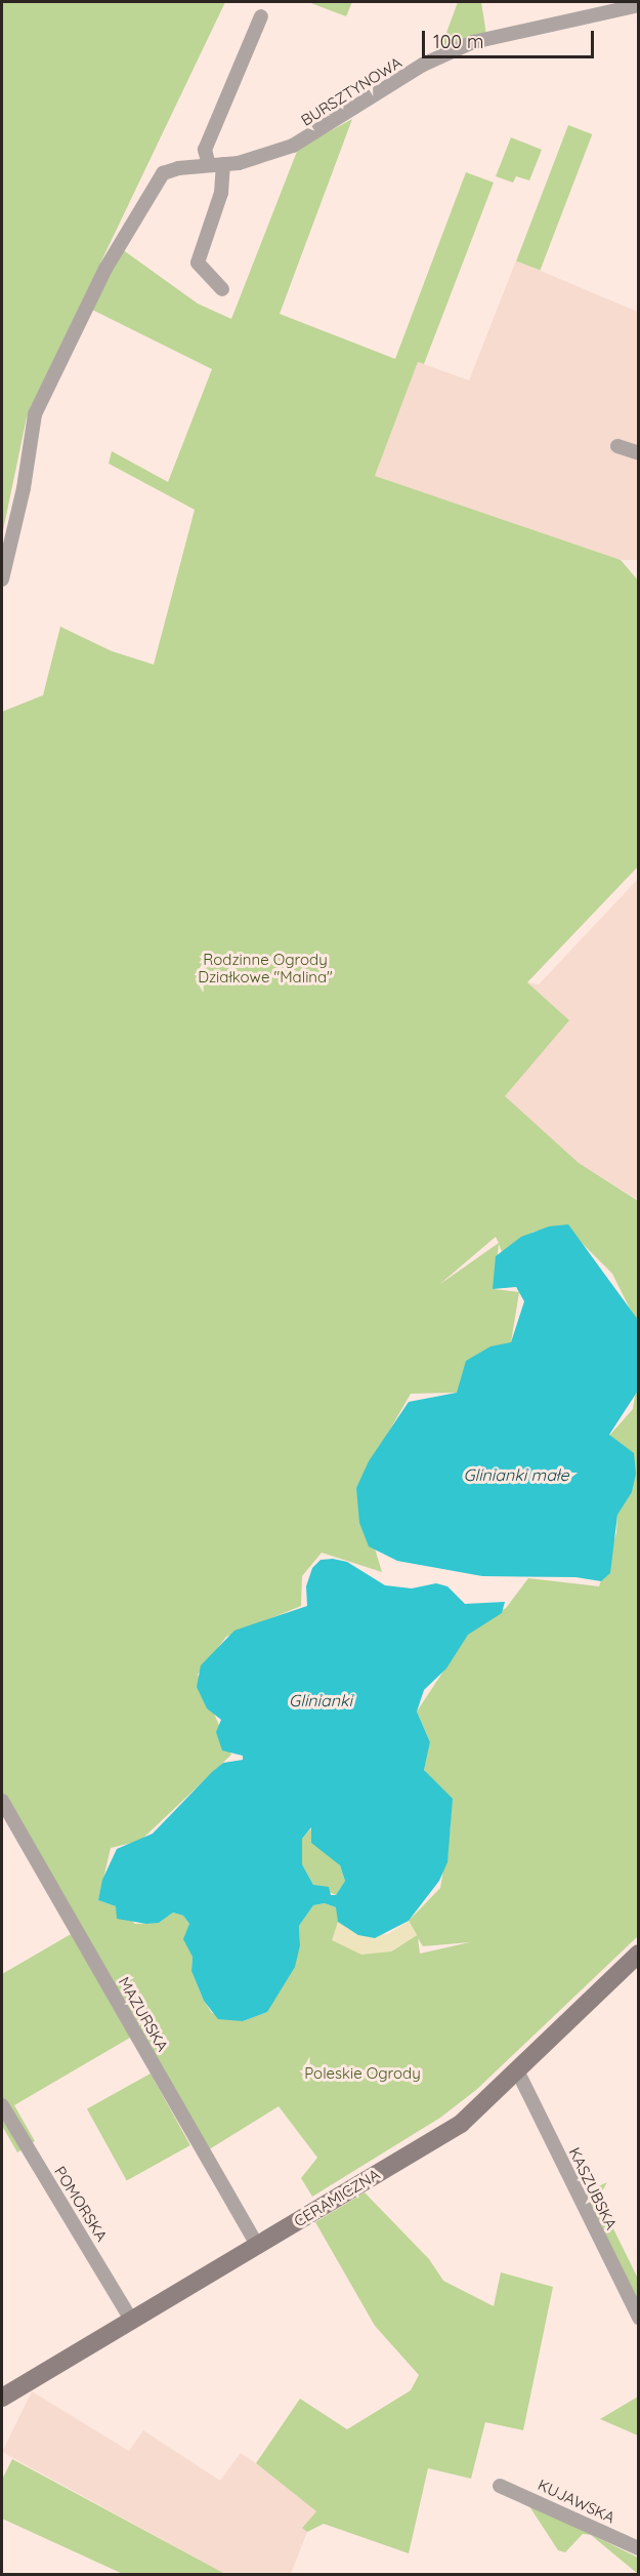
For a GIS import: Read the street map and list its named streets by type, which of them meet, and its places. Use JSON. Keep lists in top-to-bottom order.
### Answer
{
  "streets": {
    "street": [
      "BURSZTYNOWA",
      "MAZURSKA",
      "KASZUBSKA",
      "CERAMICZNA",
      "POMORSKA",
      "KUJAWSKA"
    ]
  },
  "crossings": [
    ["MAZURSKA", "CERAMICZNA"],
    ["KASZUBSKA", "CERAMICZNA"],
    ["CERAMICZNA", "POMORSKA"]
  ],
  "water": ["Glinianki małe", "Glinianki"],
  "parks": ["Rodzinne Ogrody Działkowe \"Malina\"", "Poleskie Ogrody"],
  "scale_bar": "100 m"
}
